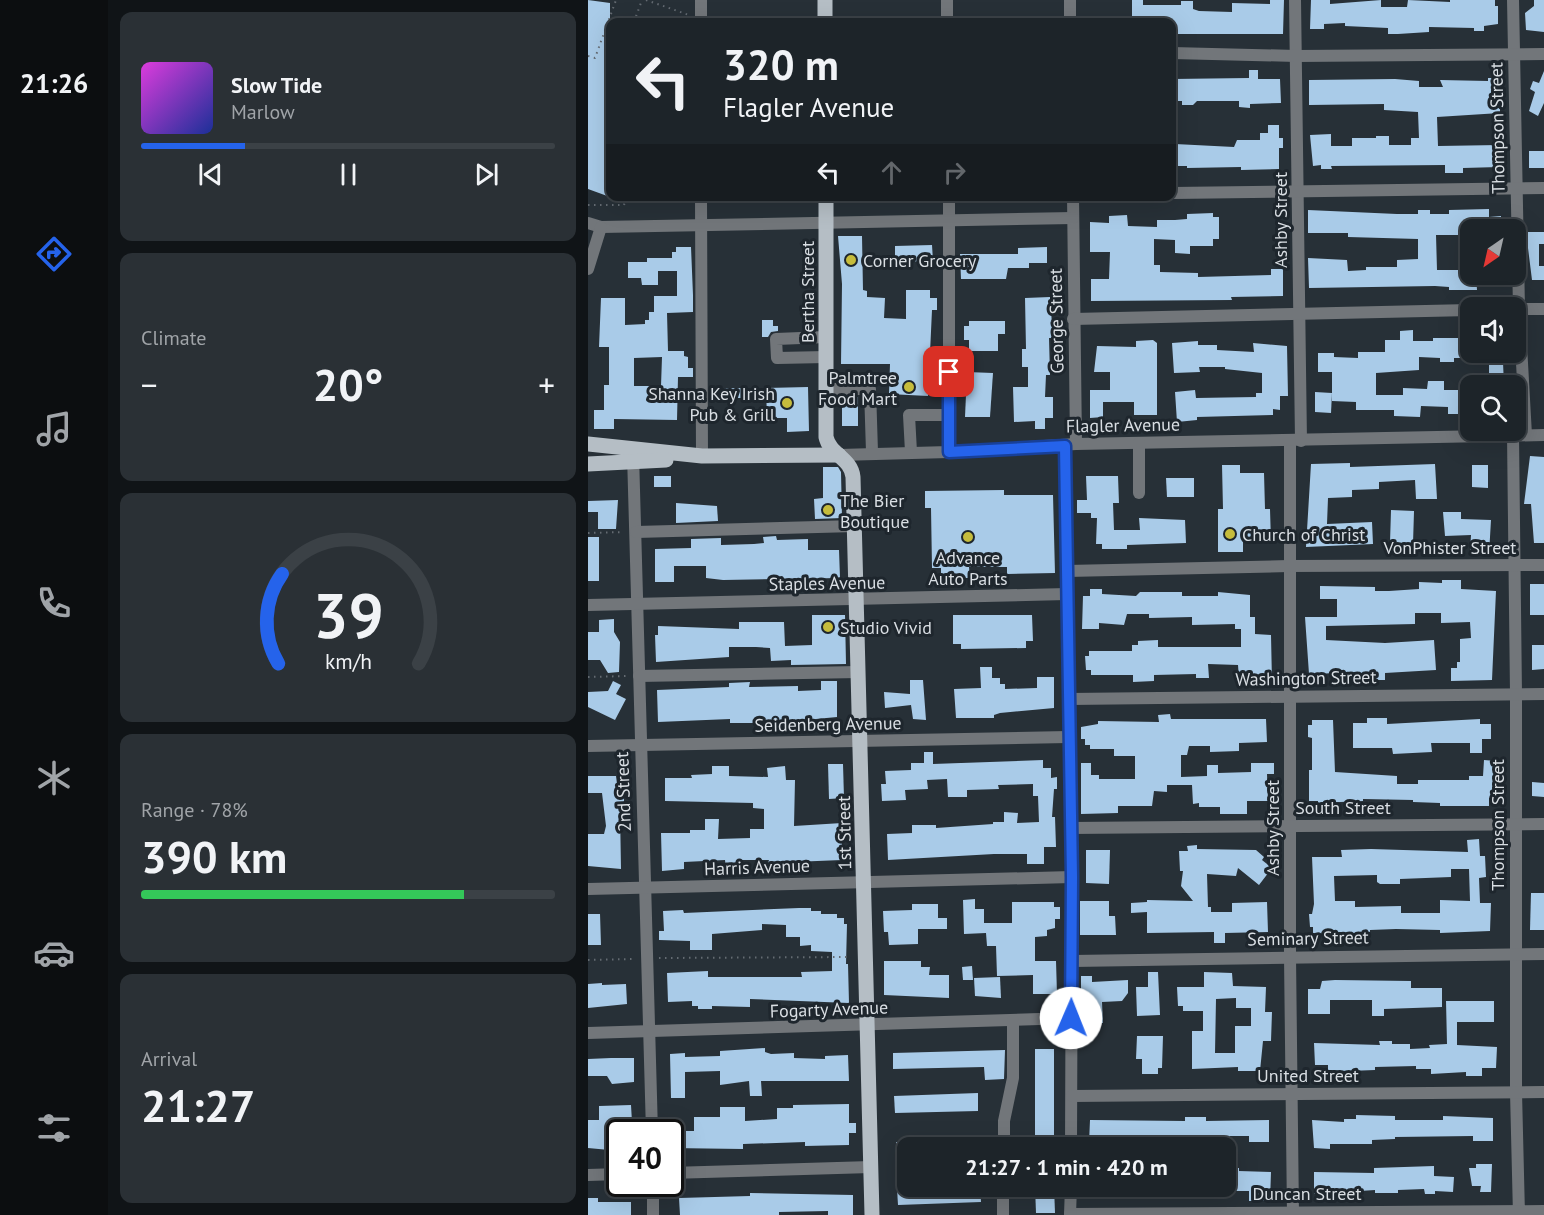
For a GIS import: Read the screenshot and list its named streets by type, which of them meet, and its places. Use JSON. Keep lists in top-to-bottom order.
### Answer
{
  "streets": {
    "main road": ["Bertha Street", "Flagler Avenue", "1st Street"],
    "street": [
      "Thompson Street",
      "Ashby Street",
      "George Street",
      "VonPhister Street",
      "Staples Avenue",
      "Washington Street",
      "Seidenberg Avenue",
      "2nd Street",
      "South Street",
      "Harris Avenue",
      "Seminary Street",
      "Fogarty Avenue",
      "United Street",
      "Duncan Street"
    ]
  },
  "crossings": [
    ["Thompson Street", "Flagler Avenue"],
    ["Thompson Street", "VonPhister Street"],
    ["Thompson Street", "Washington Street"],
    ["Thompson Street", "South Street"],
    ["Thompson Street", "Seminary Street"],
    ["Thompson Street", "United Street"],
    ["Thompson Street", "Duncan Street"],
    ["Ashby Street", "Flagler Avenue"],
    ["Ashby Street", "VonPhister Street"],
    ["Ashby Street", "Washington Street"],
    ["Ashby Street", "South Street"],
    ["Ashby Street", "Seminary Street"],
    ["Ashby Street", "United Street"],
    ["Ashby Street", "Duncan Street"],
    ["Bertha Street", "Flagler Avenue"],
    ["Bertha Street", "1st Street"],
    ["George Street", "Flagler Avenue"],
    ["George Street", "VonPhister Street"],
    ["George Street", "Staples Avenue"],
    ["George Street", "Washington Street"],
    ["George Street", "Seidenberg Avenue"],
    ["George Street", "South Street"],
    ["George Street", "Harris Avenue"],
    ["George Street", "Seminary Street"],
    ["George Street", "Fogarty Avenue"],
    ["George Street", "United Street"],
    ["Flagler Avenue", "2nd Street"],
    ["Flagler Avenue", "1st Street"],
    ["Staples Avenue", "2nd Street"],
    ["Staples Avenue", "1st Street"],
    ["Seidenberg Avenue", "2nd Street"],
    ["Seidenberg Avenue", "1st Street"],
    ["2nd Street", "Harris Avenue"],
    ["2nd Street", "Fogarty Avenue"],
    ["1st Street", "Harris Avenue"],
    ["1st Street", "Fogarty Avenue"]
  ],
  "places": [
    "Corner Grocery",
    "Palmtree Food Mart",
    "Shanna Key Irish Pub & Grill",
    "The Bier Boutique",
    "Church of Christ",
    "Advance Auto Parts",
    "Studio Vivid"
  ],
  "north": "bottom left",
  "page": {
    "tabs": "21:26",
    "turn": ["320 m", "Flagler Avenue"],
    "song": ["Slow Tide", "Marlow"],
    "tile": [
      "Climate",
      ["Range · 78%", "390 km"],
      ["Arrival", "21:27"]
    ],
    "heat": ["−", "20°", "+"],
    "limit": "40",
    "trip": "21:27 · 1 min · 420 m",
    "gauge": ["39", "km/h"]
  }
}
